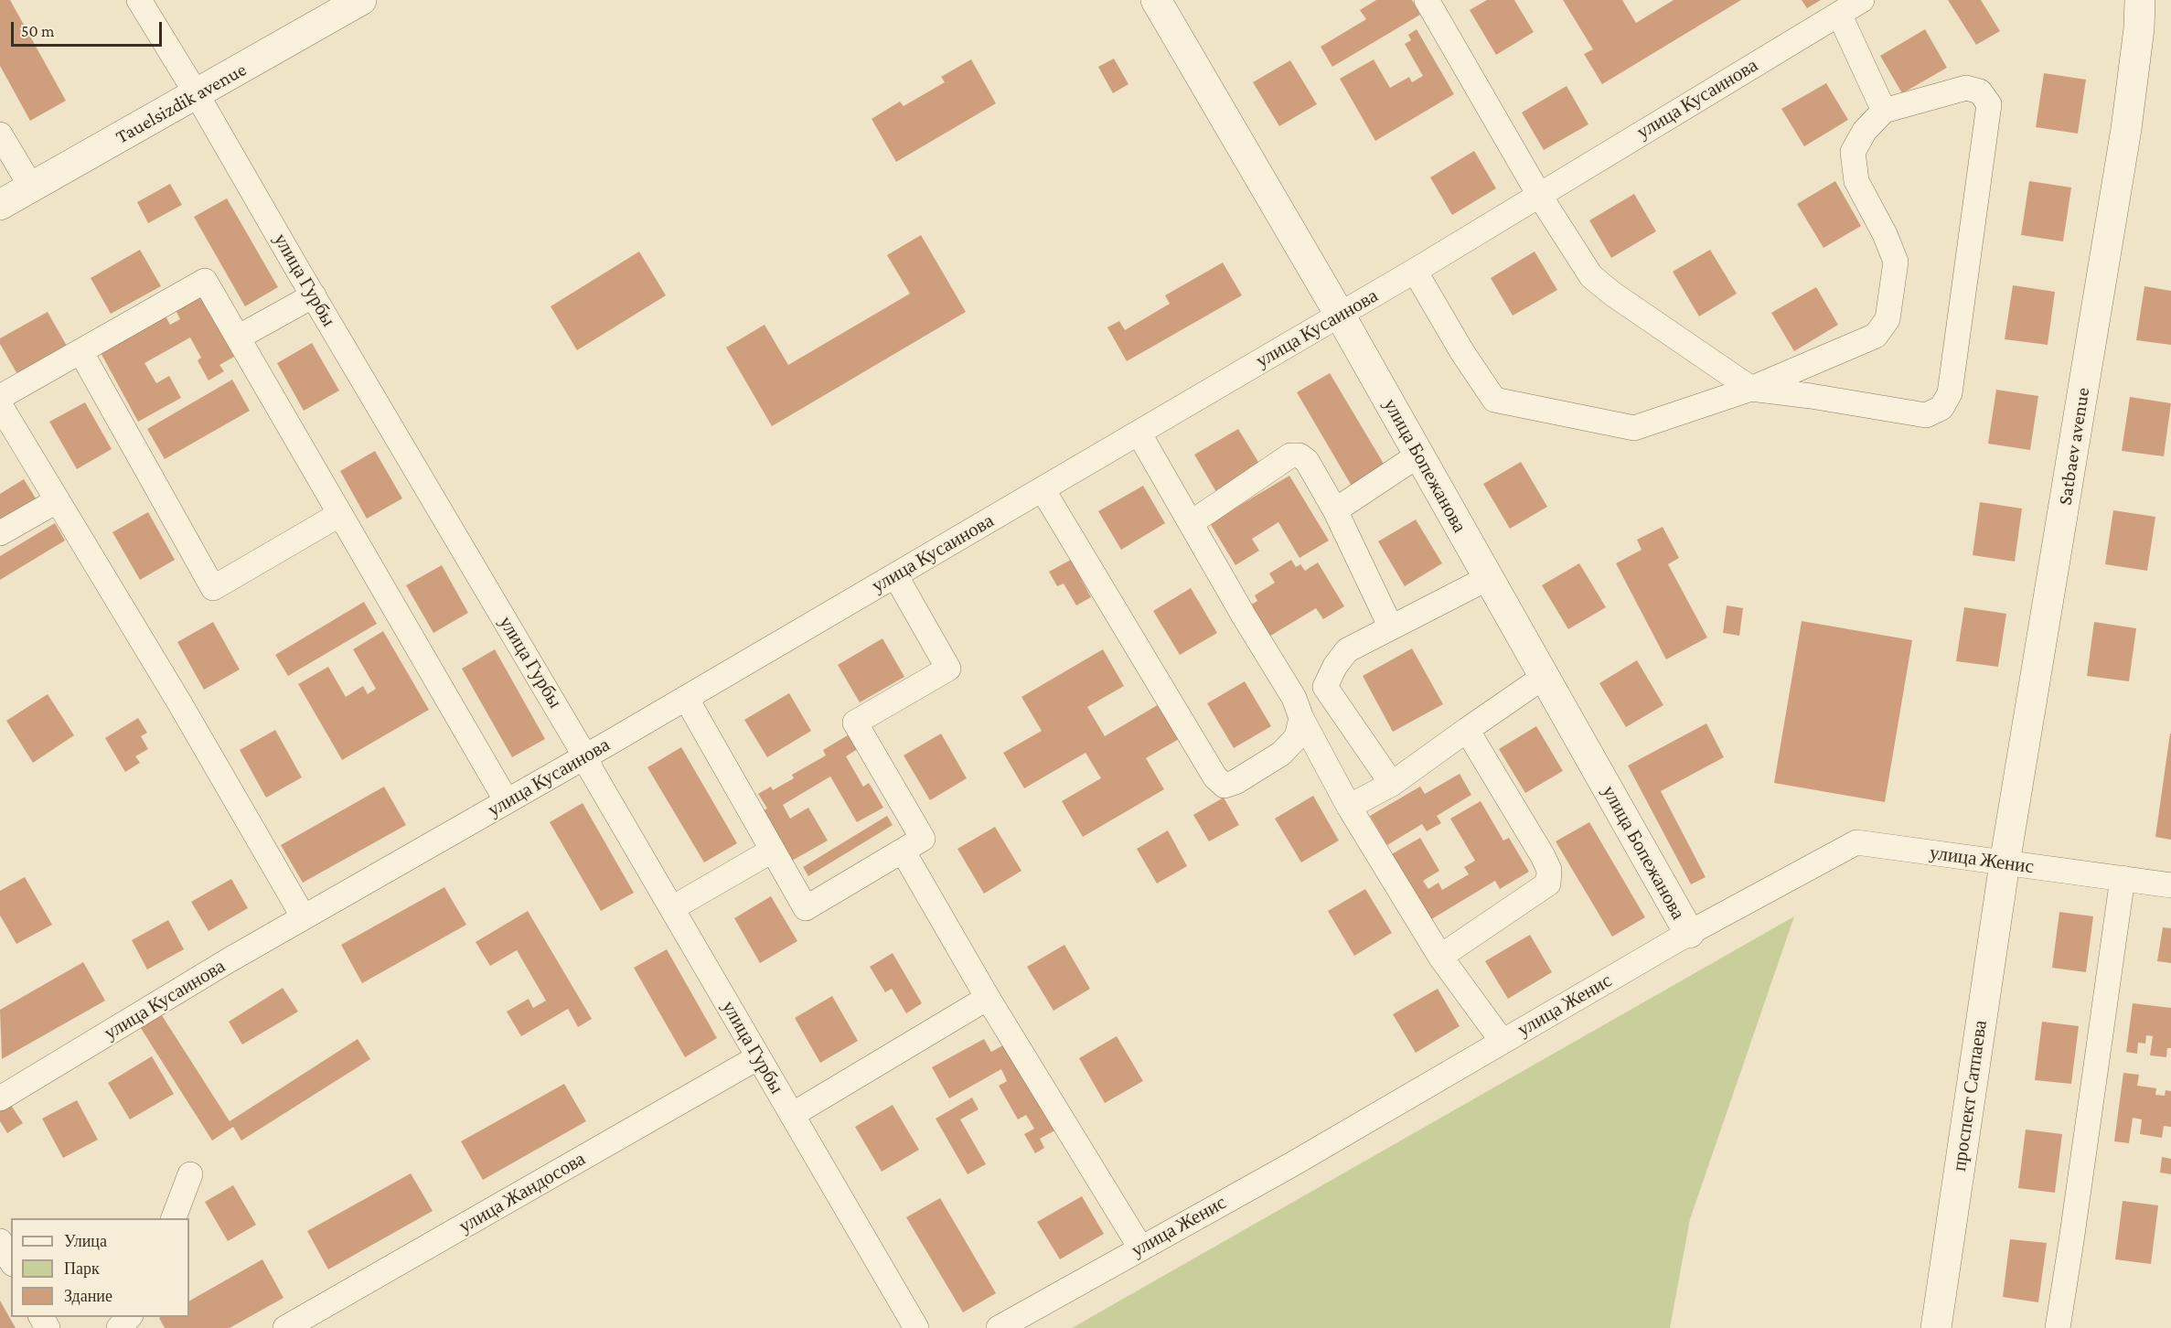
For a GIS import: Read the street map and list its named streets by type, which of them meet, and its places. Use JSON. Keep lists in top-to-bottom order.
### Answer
{
  "streets": {
    "street": [
      "улица Кусаинова",
      "Tauelsizdik avenue",
      "улица Гурбы",
      "Satbaev avenue",
      "улица Бопежанова",
      "улица Женис",
      "проспект Сатпаева",
      "улица Жандосова"
    ]
  },
  "crossings": [
    ["улица Кусаинова", "улица Гурбы"],
    ["улица Кусаинова", "улица Бопежанова"],
    ["Tauelsizdik avenue", "улица Гурбы"],
    ["улица Гурбы", "улица Жандосова"],
    ["Satbaev avenue", "улица Женис"],
    ["Satbaev avenue", "проспект Сатпаева"],
    ["улица Бопежанова", "улица Женис"],
    ["улица Женис", "проспект Сатпаева"]
  ],
  "legend": ["Улица", "Парк", "Здание"],
  "scale_bar": "50 m"
}
